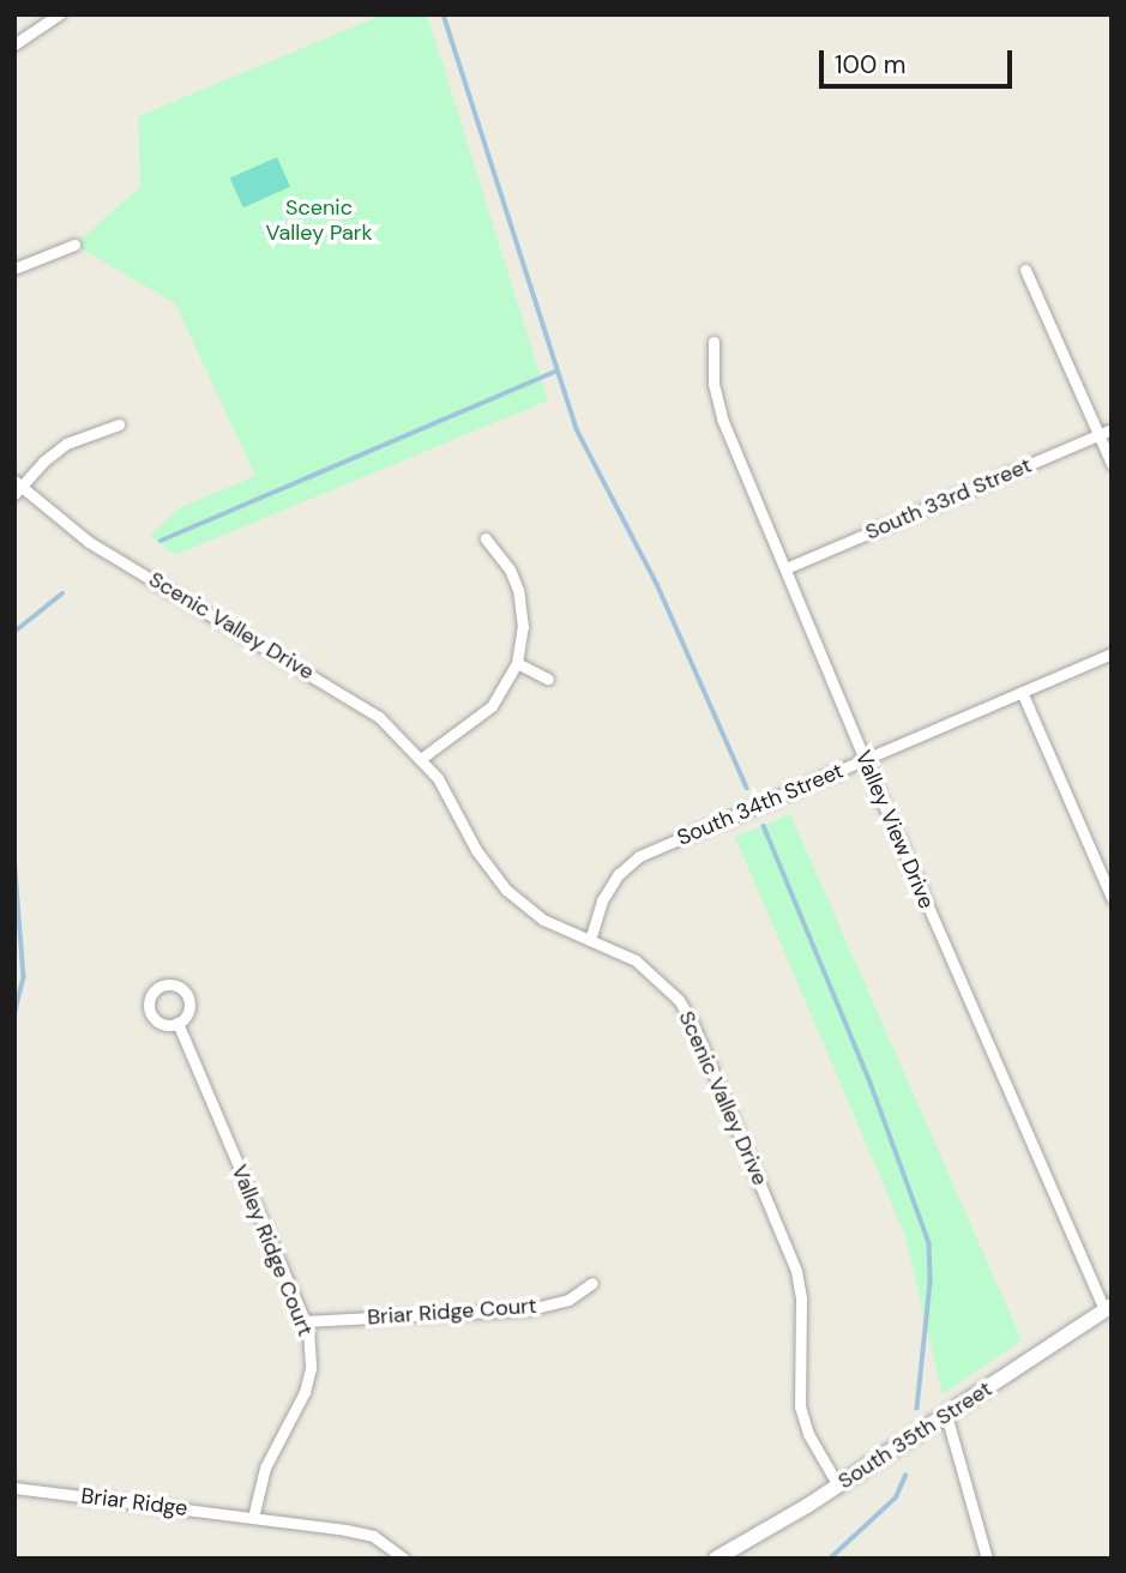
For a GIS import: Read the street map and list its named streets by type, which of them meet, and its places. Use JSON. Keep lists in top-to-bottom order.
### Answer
{
  "streets": {
    "street": [
      "South 33rd Street",
      "Scenic Valley Drive",
      "South 34th Street",
      "Valley View Drive",
      "Valley Ridge Court",
      "Briar Ridge Court",
      "South 35th Street",
      "Briar Ridge"
    ]
  },
  "crossings": [
    ["South 33rd Street", "Valley View Drive"],
    ["Scenic Valley Drive", "South 34th Street"],
    ["Scenic Valley Drive", "South 35th Street"],
    ["South 34th Street", "Valley View Drive"],
    ["Valley View Drive", "South 35th Street"],
    ["Valley Ridge Court", "Briar Ridge Court"],
    ["Valley Ridge Court", "Briar Ridge"]
  ],
  "parks": ["Scenic Valley Park"],
  "scale_bar": "100 m"
}
